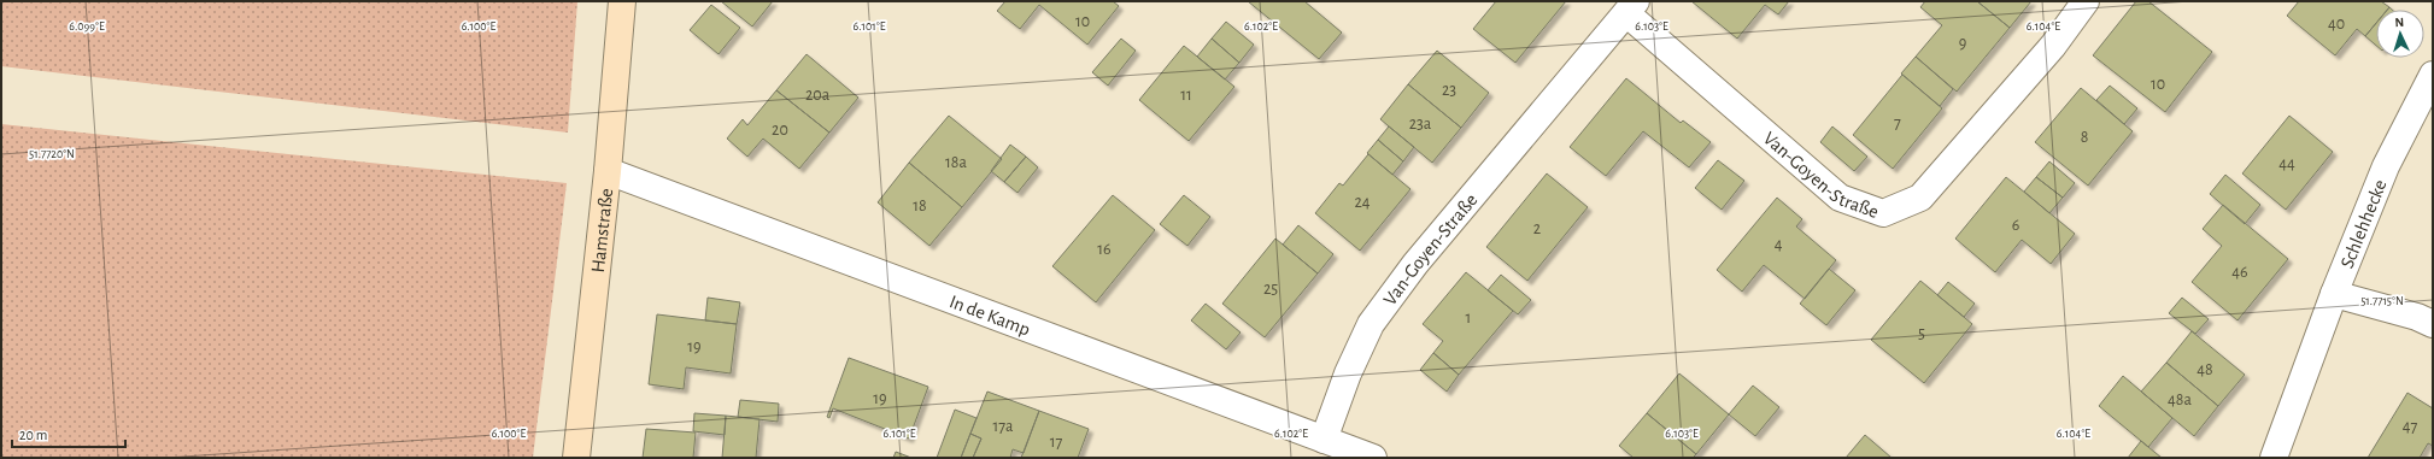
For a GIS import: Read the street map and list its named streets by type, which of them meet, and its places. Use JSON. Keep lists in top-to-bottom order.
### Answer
{
  "streets": {
    "street": [
      "Van-Goyen-Straße",
      "Schlehhecke",
      "Hamstraße",
      "In de Kamp"
    ]
  },
  "crossings": [
    ["Van-Goyen-Straße", "In de Kamp"],
    ["Hamstraße", "In de Kamp"]
  ],
  "house_numbers": [
    "10",
    "40",
    "9",
    "10",
    "23",
    "20a",
    "11",
    "7",
    "23a",
    "20",
    "8",
    "18a",
    "44",
    "24",
    "18",
    "6",
    "2",
    "4",
    "16",
    "46",
    "25",
    "1",
    "5",
    "19",
    "48",
    "19",
    "48a",
    "17a",
    "47",
    "17"
  ],
  "scale_bar": "20 m",
  "north": "top",
  "coordinates": [
    "6.099°E",
    "6.100°E",
    "6.101°E",
    "6.102°E",
    "6.103°E",
    "6.104°E",
    "51.7720°N",
    "51.7715°N"
  ]
}
